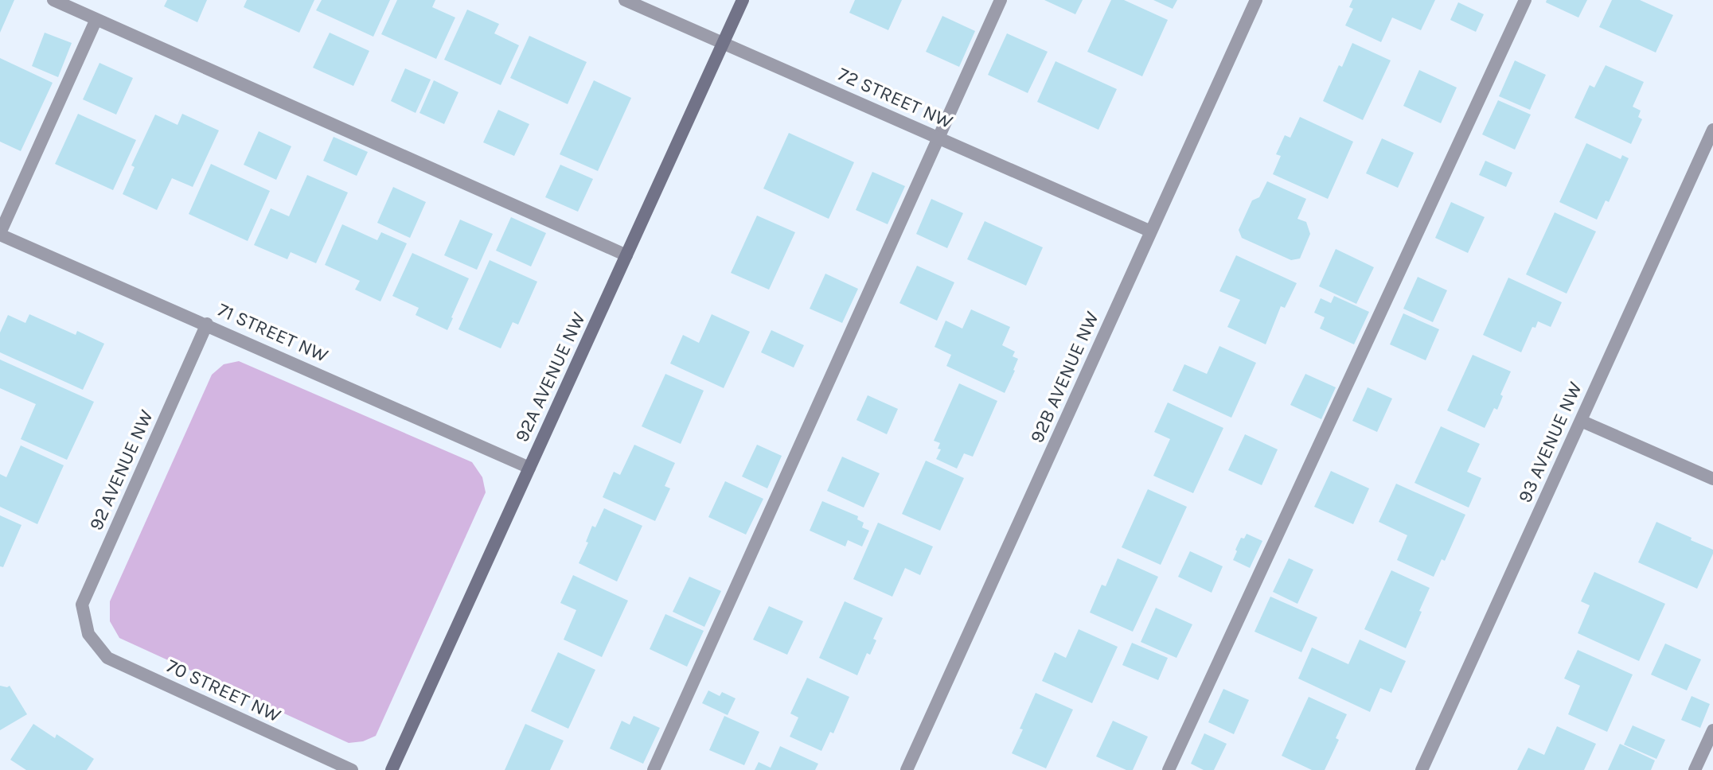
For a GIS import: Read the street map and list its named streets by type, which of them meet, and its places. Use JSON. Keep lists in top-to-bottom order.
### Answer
{
  "streets": {
    "street": [
      "72 STREET NW",
      "71 STREET NW",
      "92A AVENUE NW",
      "92B AVENUE NW",
      "93 AVENUE NW",
      "92 AVENUE NW",
      "70 STREET NW"
    ]
  },
  "crossings": [
    ["72 STREET NW", "92A AVENUE NW"],
    ["72 STREET NW", "92B AVENUE NW"],
    ["71 STREET NW", "92A AVENUE NW"],
    ["71 STREET NW", "92 AVENUE NW"],
    ["92 AVENUE NW", "70 STREET NW"]
  ]
}
